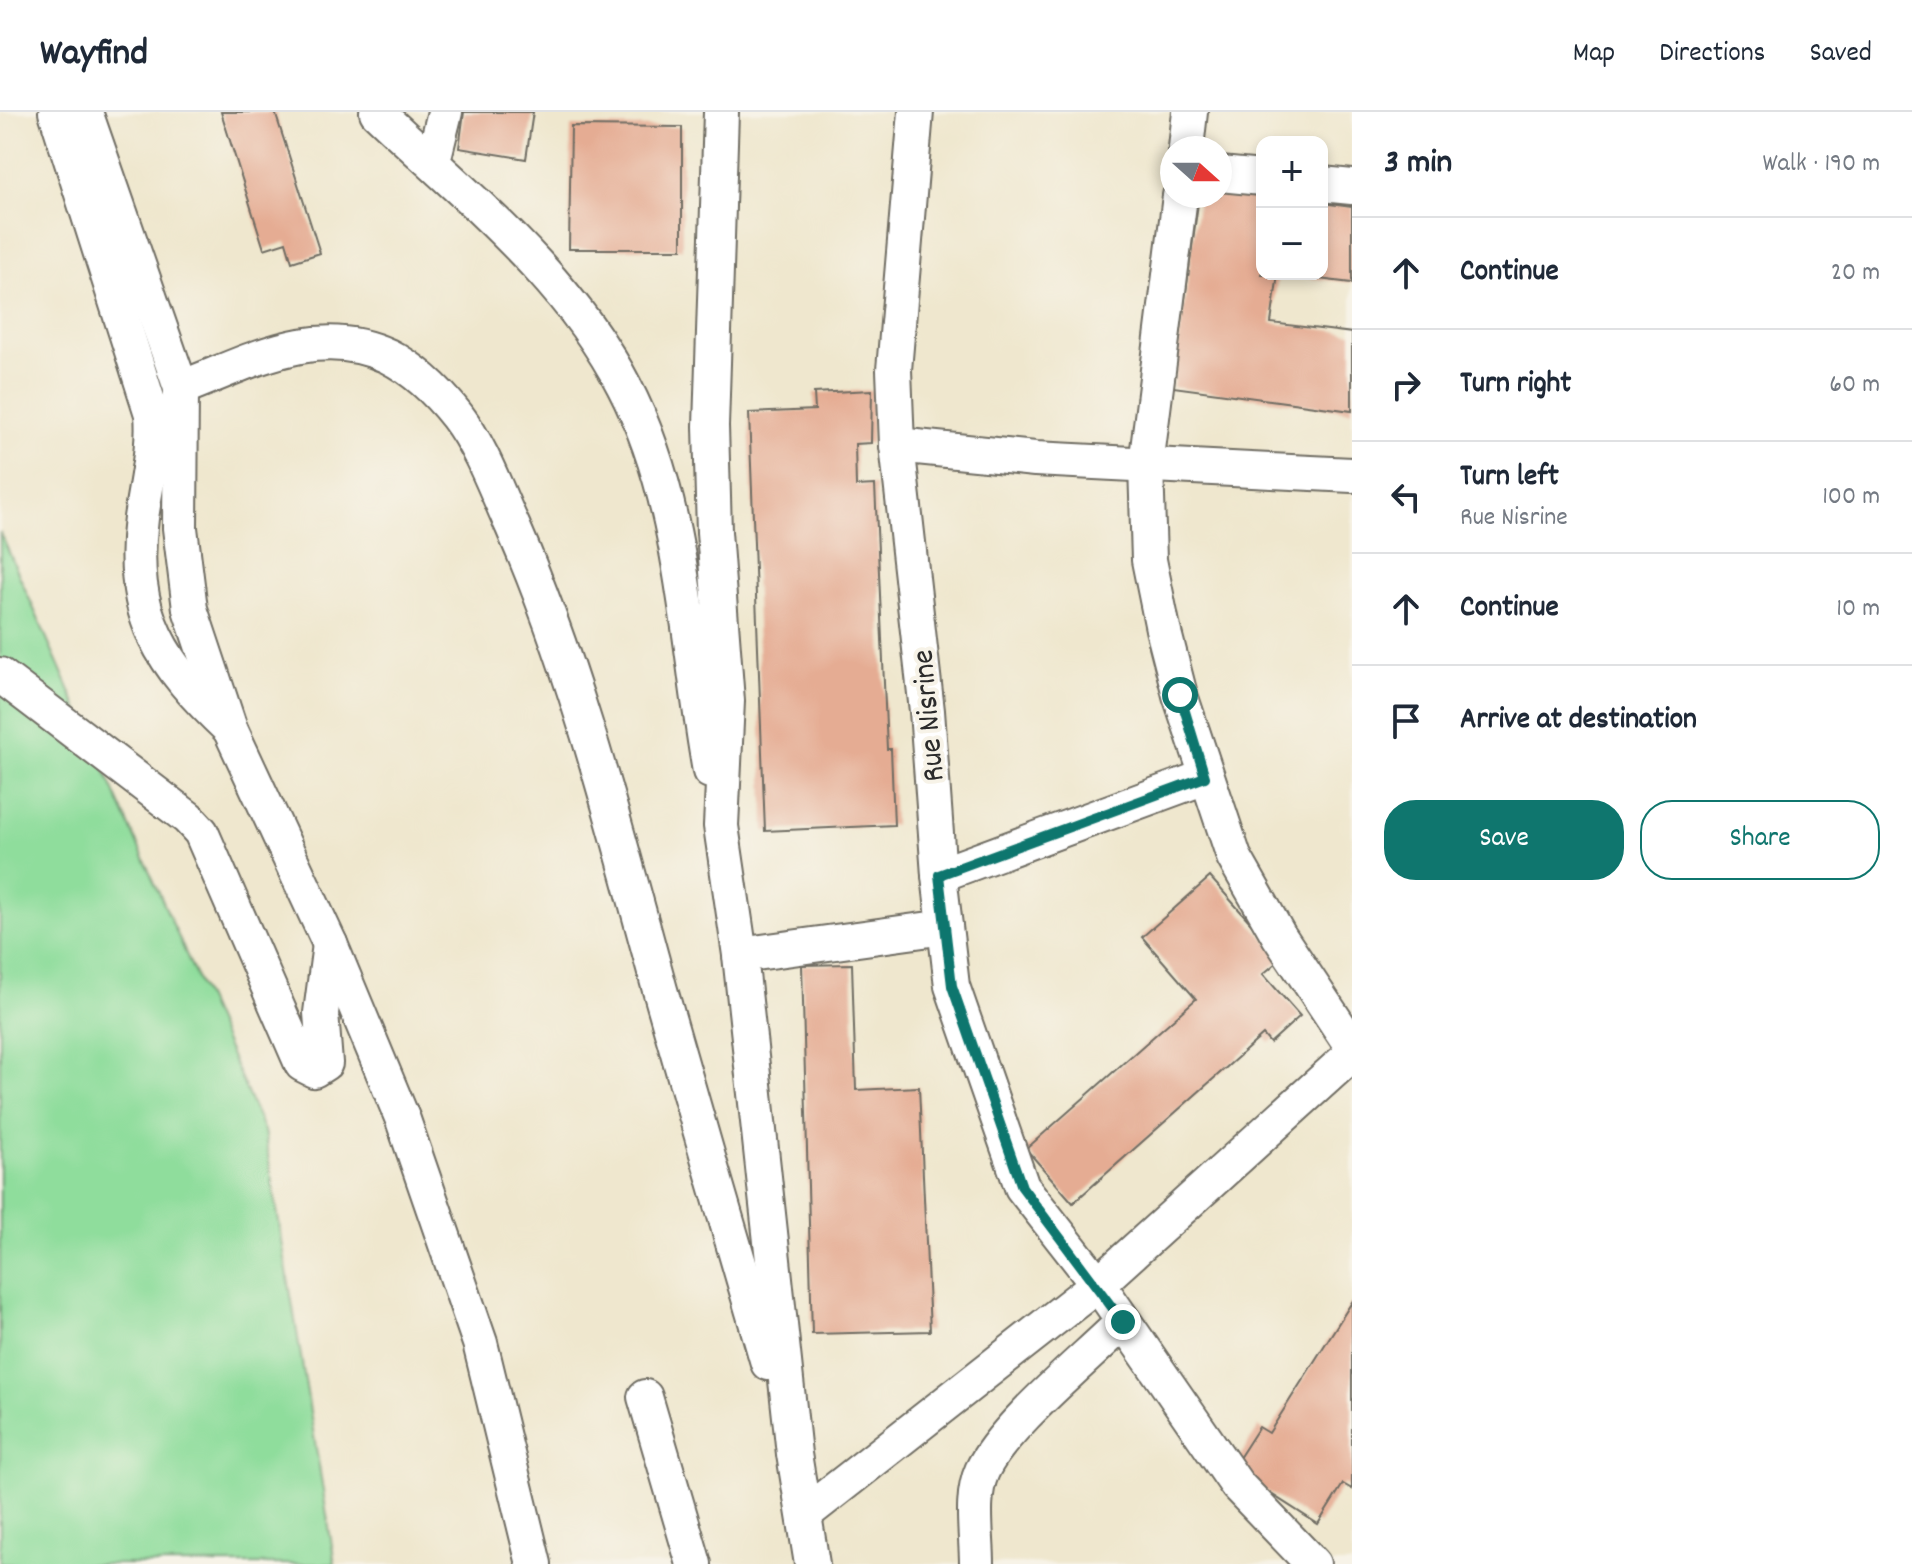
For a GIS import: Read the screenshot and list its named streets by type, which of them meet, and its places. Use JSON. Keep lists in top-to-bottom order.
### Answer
{
  "streets": {
    "street": ["Rue Nisrine"]
  },
  "north": "right",
  "page": {
    "header": "Wayfind",
    "nav": ["Map", "Directions", "Saved"],
    "heading": ["3 min", "Walk · 190 m"],
    "map_buttons": ["+", "−"],
    "list": [
      ["Continue", "20 m"],
      ["Turn right", "60 m"],
      ["Turn left", "Rue Nisrine", "100 m"],
      ["Continue", "10 m"],
      "Arrive at destination"
    ],
    "buttons": ["Save", "Share"]
  }
}
